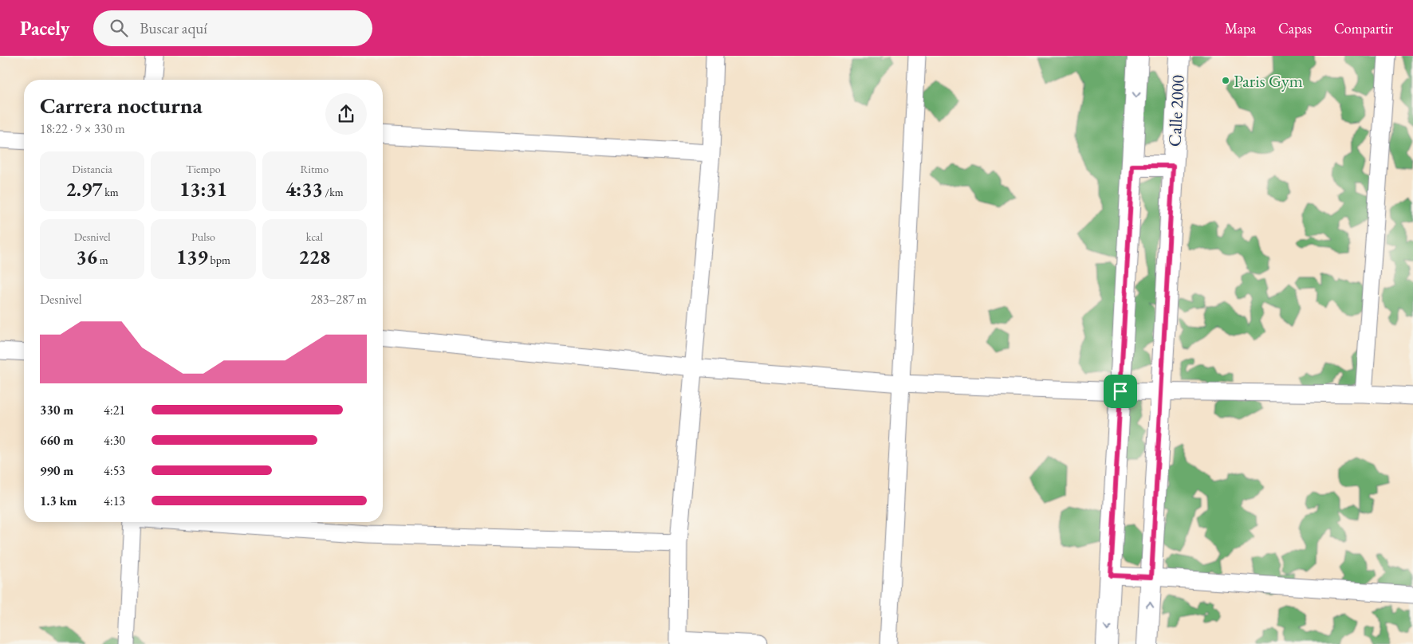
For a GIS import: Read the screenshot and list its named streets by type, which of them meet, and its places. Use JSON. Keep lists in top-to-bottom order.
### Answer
{
  "streets": {
    "street": ["Calle 2000"]
  },
  "places": ["Paris Gym"],
  "page": {
    "header": "Pacely",
    "search": "Buscar aquí",
    "nav": ["Mapa", "Capas", "Compartir"],
    "heading": ["Carrera nocturna", "18:22 · 9 × 330 m"],
    "stats": [
      ["Distancia", "2.97 km"],
      ["Tiempo", "13:31"],
      ["Ritmo", "4:33 /km"],
      ["Desnivel", "36 m"],
      ["Pulso", "139 bpm"],
      ["kcal", "228"]
    ],
    "chart": ["Desnivel", "283–287 m"],
    "list": [
      {
        "name": "330 m",
        "note": "4:21"
      },
      {
        "name": "660 m",
        "note": "4:30"
      },
      {
        "name": "990 m",
        "note": "4:53"
      },
      {
        "name": "1.3 km",
        "note": "4:13"
      }
    ]
  }
}
